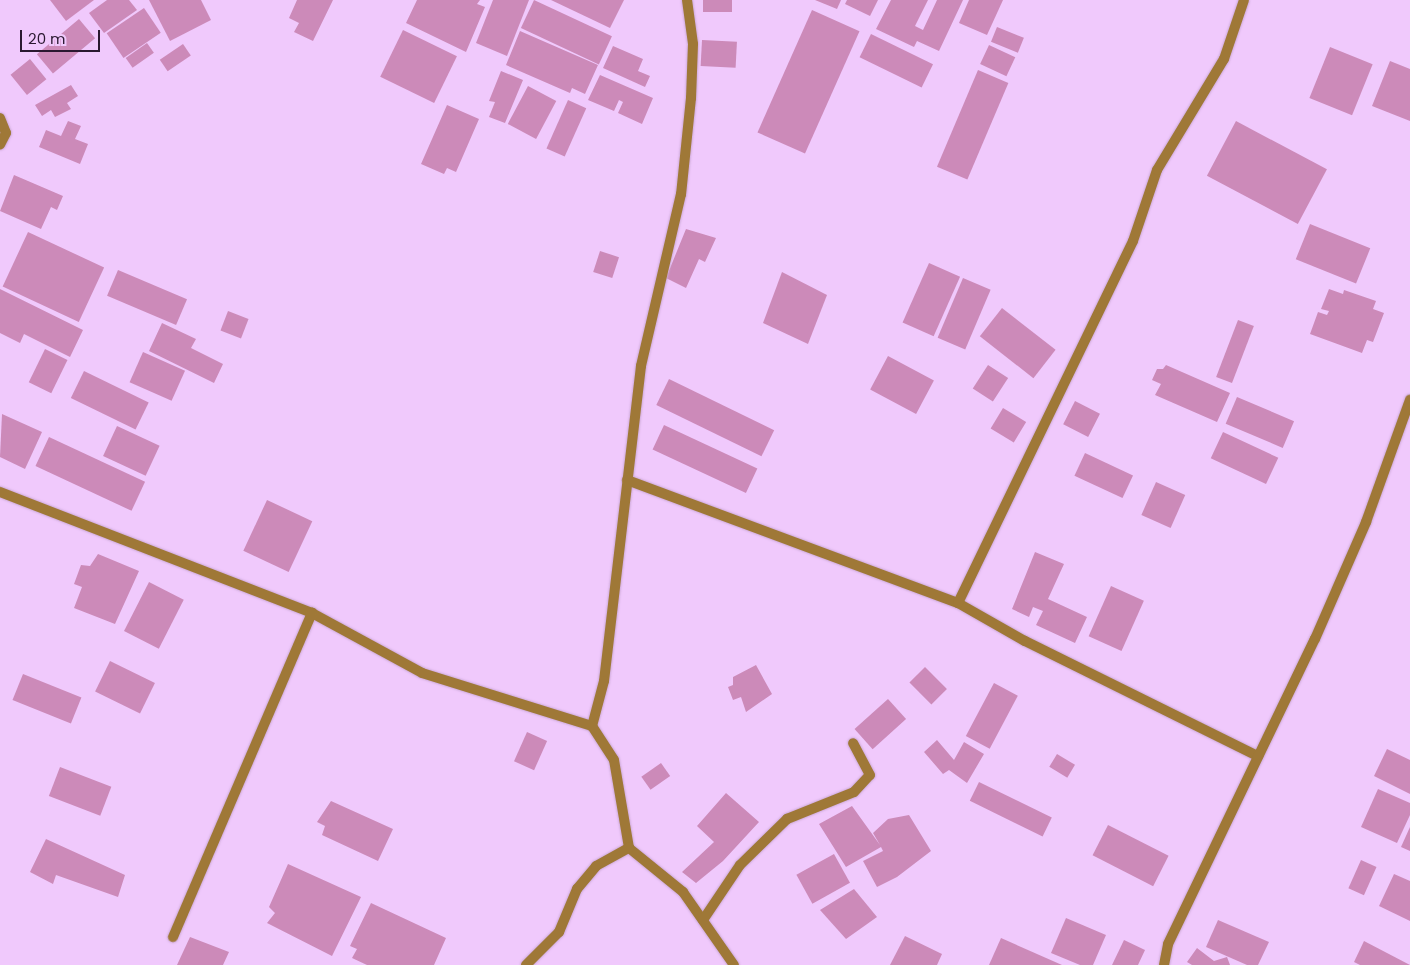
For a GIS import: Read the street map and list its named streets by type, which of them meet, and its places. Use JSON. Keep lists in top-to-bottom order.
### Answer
{
  "scale_bar": "20 m"
}
